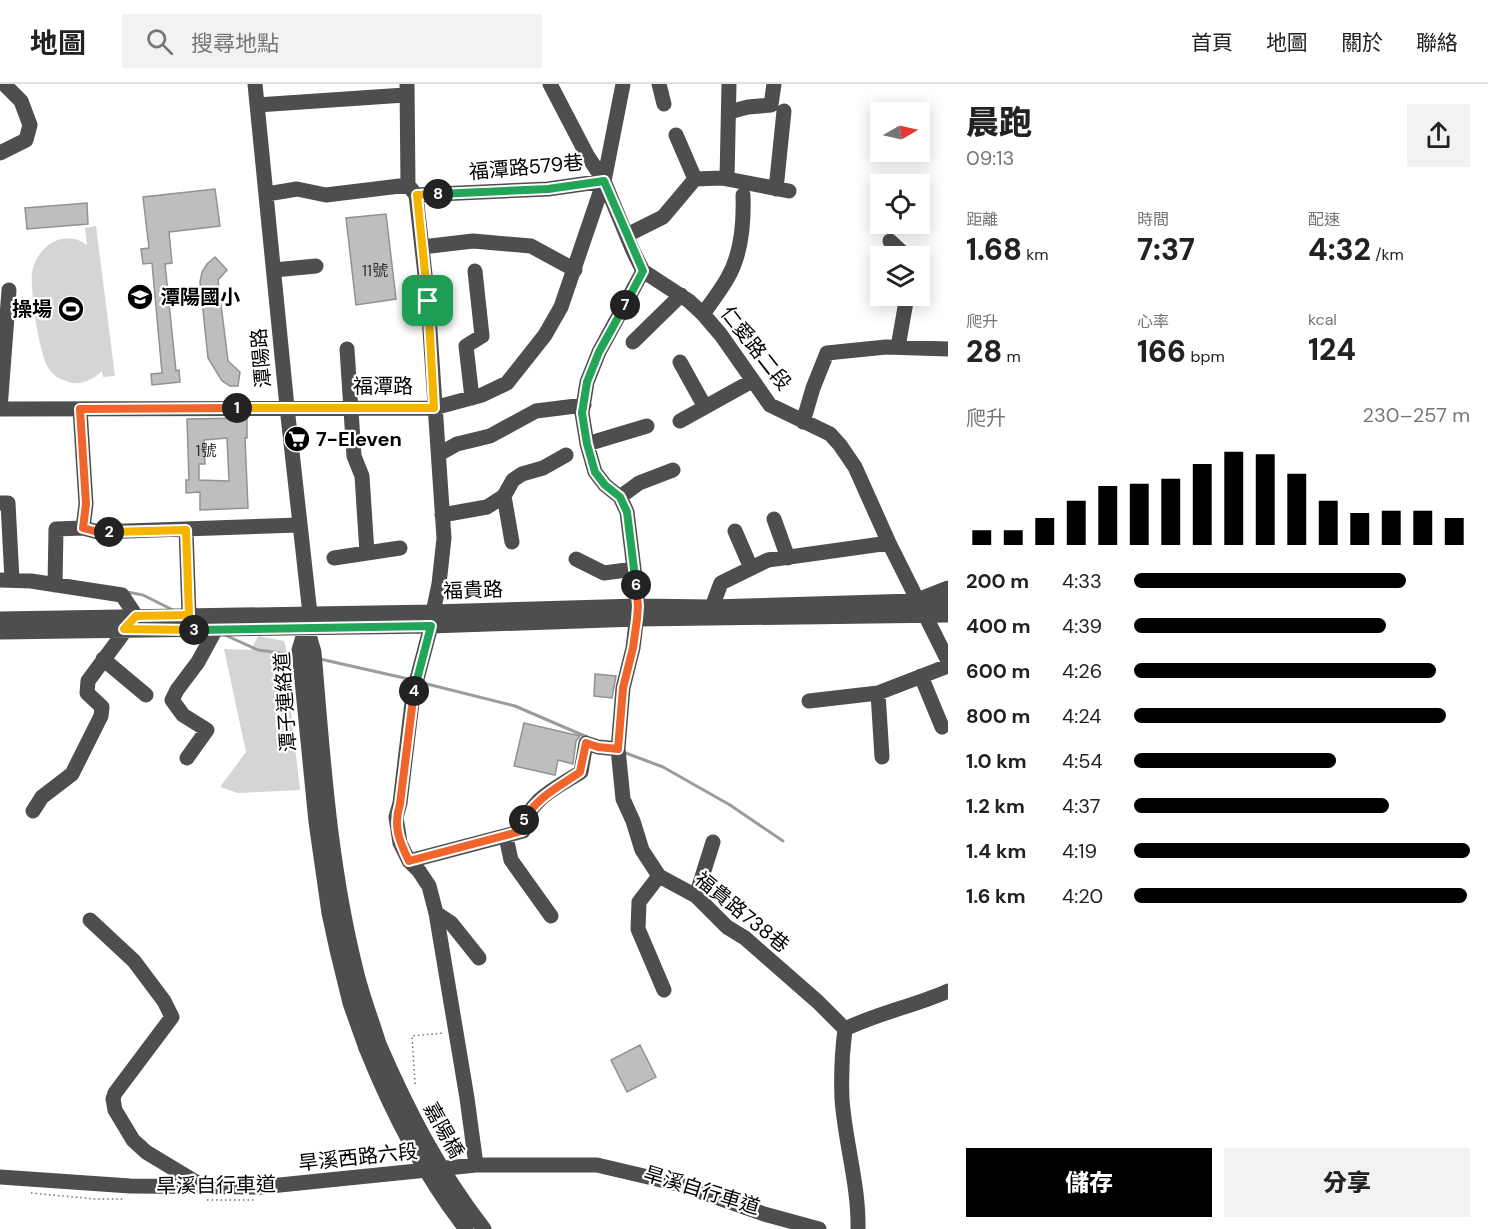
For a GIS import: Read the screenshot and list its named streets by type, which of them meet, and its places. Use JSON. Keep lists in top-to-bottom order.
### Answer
{
  "streets": {
    "street": [
      "福潭路579巷",
      "仁愛路二段",
      "潭陽路",
      "福潭路",
      "福貴路",
      "潭子連絡道",
      "福貴路738巷",
      "嘉陽橋",
      "旱溪西路六段"
    ],
    "path": ["旱溪自行車道"]
  },
  "crossings": [
    ["福潭路579巷", "潭陽路"],
    ["福潭路579巷", "福潭路"],
    ["仁愛路二段", "福貴路"],
    ["潭陽路", "福潭路"],
    ["潭陽路", "福貴路"],
    ["潭陽路", "潭子連絡道"],
    ["福貴路", "潭子連絡道"],
    ["福貴路", "福貴路738巷"],
    ["潭子連絡道", "嘉陽橋"],
    ["旱溪西路六段", "旱溪自行車道"]
  ],
  "places": {
    "school or university": ["潭陽國小"],
    "sports": ["操場"],
    "supermarket": ["7-Eleven"]
  },
  "house_numbers": ["11號", "1號"],
  "north": "right",
  "page": {
    "header": "地圖",
    "search": "搜尋地點",
    "nav": [
      "首頁",
      "地圖",
      "關於",
      "聯絡"
    ],
    "heading": ["晨跑", "09:13"],
    "pins": [
      "8",
      "7",
      "1",
      "2",
      "6",
      "3",
      "4",
      "5"
    ],
    "stats": [
      ["距離", "1.68 km"],
      ["時間", "7:37"],
      ["配速", "4:32 /km"],
      ["爬升", "28 m"],
      ["心率", "166 bpm"],
      ["kcal", "124"]
    ],
    "chart": ["爬升", "230–257 m"],
    "list": [
      {
        "name": "200 m",
        "note": "4:33"
      },
      {
        "name": "400 m",
        "note": "4:39"
      },
      {
        "name": "600 m",
        "note": "4:26"
      },
      {
        "name": "800 m",
        "note": "4:24"
      },
      {
        "name": "1.0 km",
        "note": "4:54"
      },
      {
        "name": "1.2 km",
        "note": "4:37"
      },
      {
        "name": "1.4 km",
        "note": "4:19"
      },
      {
        "name": "1.6 km",
        "note": "4:20"
      }
    ],
    "buttons": ["儲存", "分享"]
  }
}
